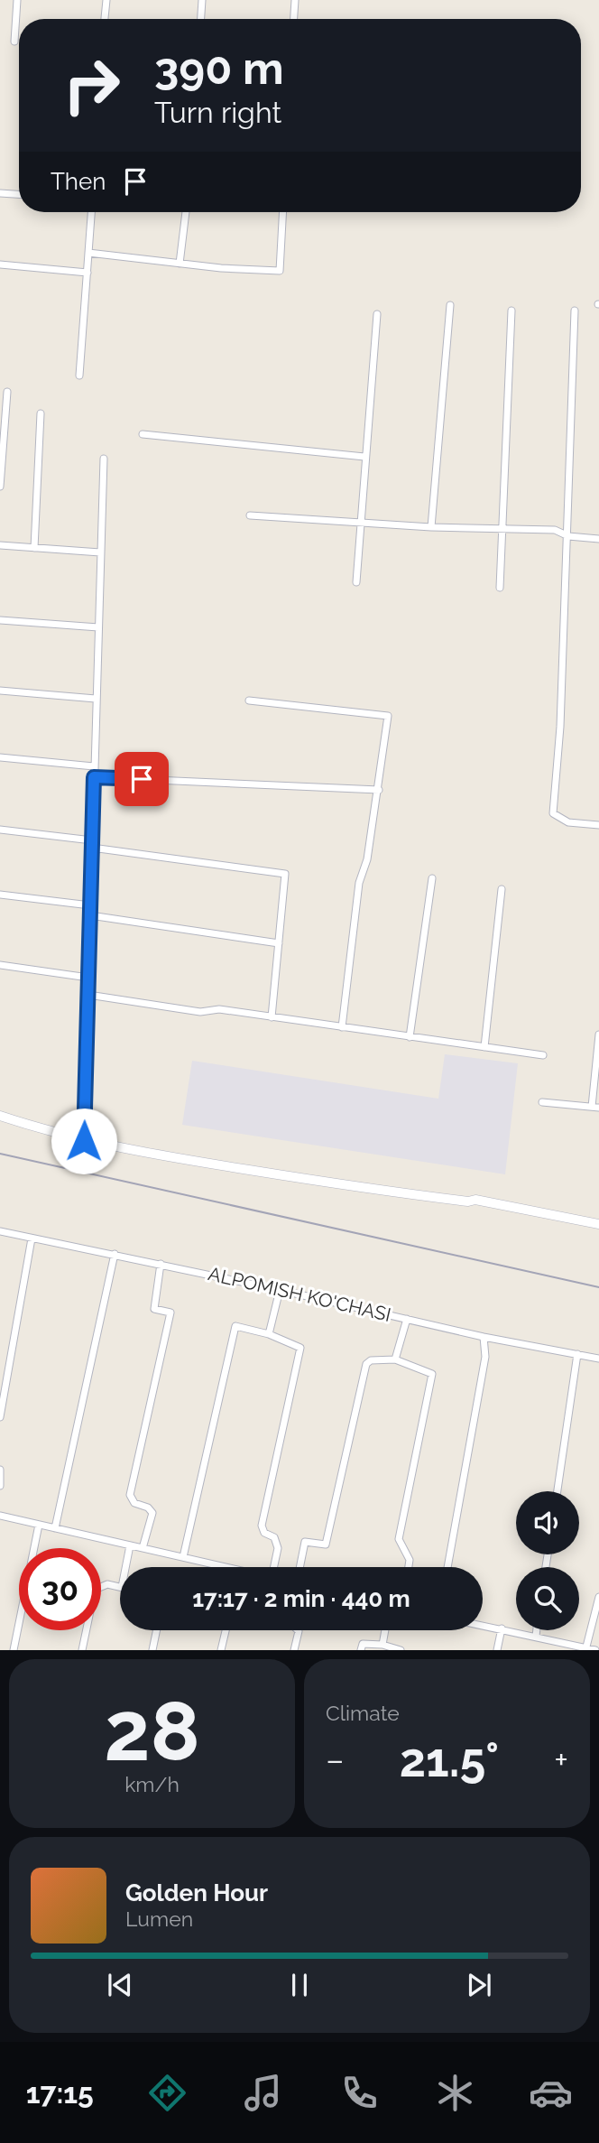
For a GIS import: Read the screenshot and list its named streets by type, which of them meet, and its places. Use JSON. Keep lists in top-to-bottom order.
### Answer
{
  "streets": {
    "street": ["ALPOMISH KO'CHASI"]
  },
  "page": {
    "turn": ["390 m", "Turn right"],
    "then": "Then",
    "limit": "30",
    "trip": "17:17 · 2 min · 440 m",
    "tile": [
      ["28", "km/h"],
      "Climate"
    ],
    "heat": ["−", "21.5°", "+"],
    "song": ["Golden Hour", "Lumen"],
    "tabs": "17:15"
  }
}
